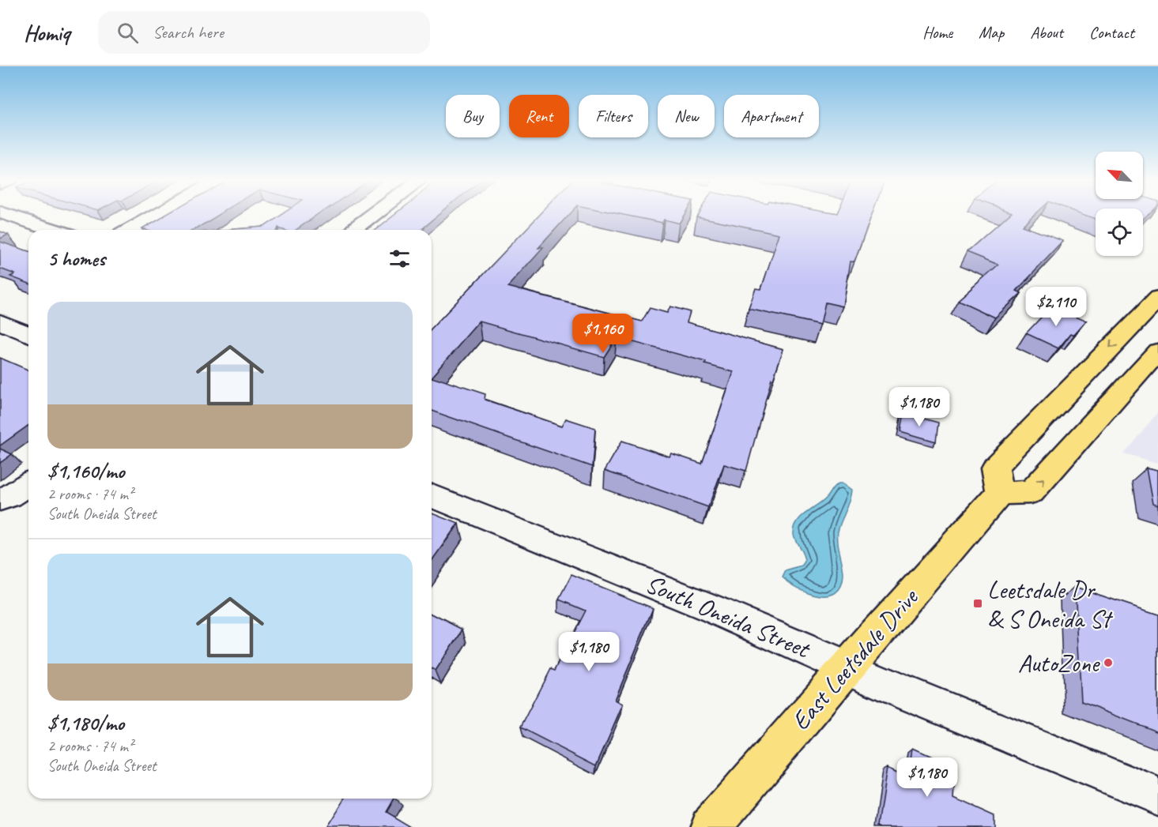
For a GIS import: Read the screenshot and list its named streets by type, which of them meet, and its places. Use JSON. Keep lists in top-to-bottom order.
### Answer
{
  "streets": {
    "main road": ["East Leetsdale Drive"],
    "street": ["South Oneida Street"]
  },
  "crossings": [
    ["South Oneida Street", "East Leetsdale Drive"]
  ],
  "places": {
    "transit": ["Leetsdale Dr & S Oneida St"],
    "other": ["AutoZone"]
  },
  "north": "top left",
  "page": {
    "header": "Homiq",
    "search": "Search here",
    "nav": [
      "Home",
      "Map",
      "About",
      "Contact"
    ],
    "chip": [
      "Buy",
      "Rent",
      "Filters",
      "New",
      "Apartment"
    ],
    "heading": "5 homes",
    "price": [
      "$2,110",
      "$1,160",
      "$1,180",
      "$1,180",
      "$1,180"
    ],
    "list": [
      {
        "name": "$1,160/mo",
        "note": "2 rooms · 74 m² · South Oneida Street"
      },
      {
        "name": "$1,180/mo",
        "note": "2 rooms · 74 m² · South Oneida Street"
      }
    ]
  }
}
